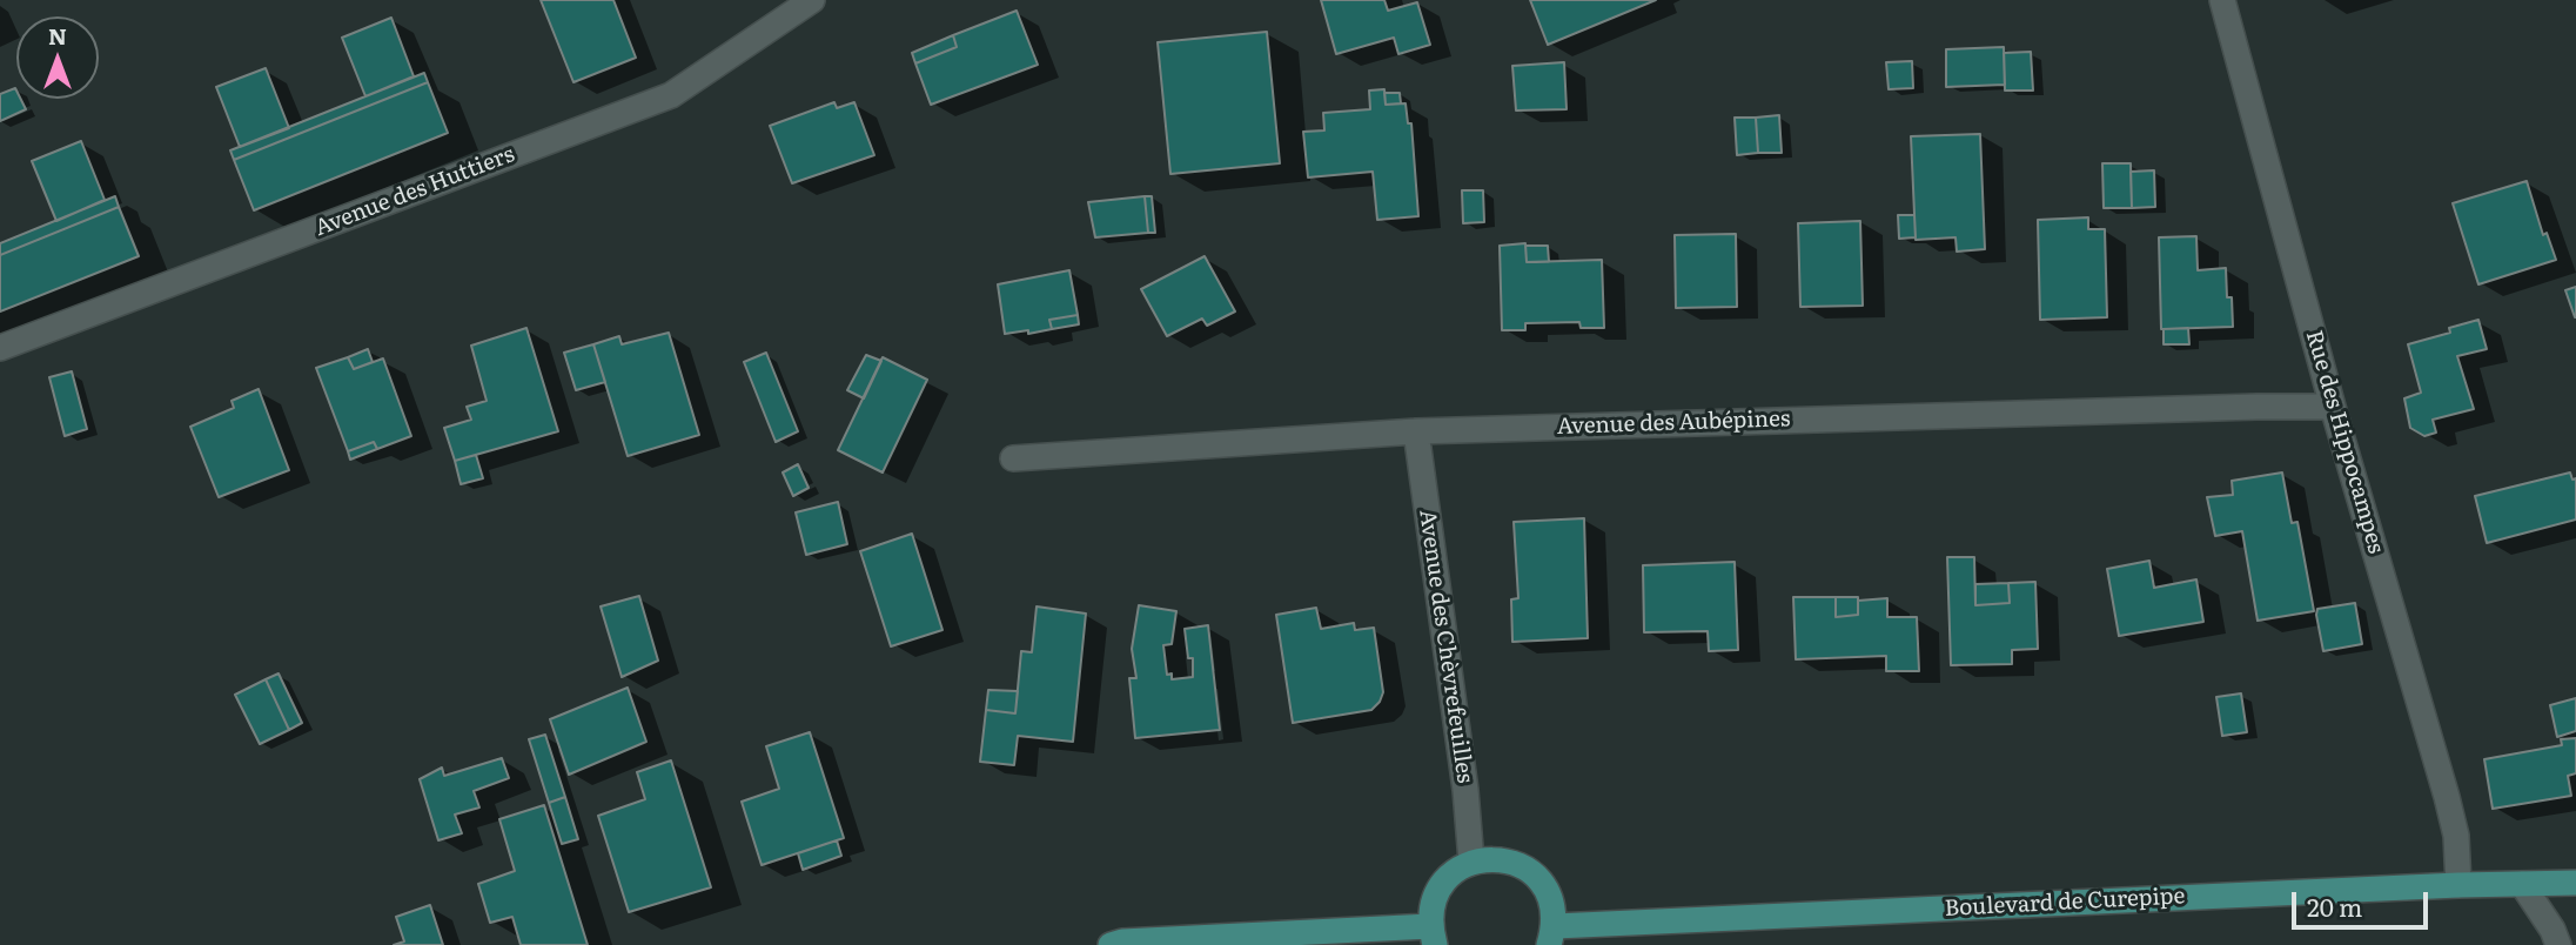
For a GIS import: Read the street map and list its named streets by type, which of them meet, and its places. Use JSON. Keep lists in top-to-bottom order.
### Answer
{
  "streets": {
    "main road": ["Boulevard de Curepipe"],
    "street": [
      "Avenue des Huttiers",
      "Avenue des Aubépines",
      "Rue des Hippocampes",
      "Avenue des Chèvrefeuilles"
    ]
  },
  "crossings": [
    ["Avenue des Aubépines", "Rue des Hippocampes"],
    ["Avenue des Aubépines", "Avenue des Chèvrefeuilles"],
    ["Rue des Hippocampes", "Boulevard de Curepipe"]
  ],
  "scale_bar": "20 m",
  "north": "top"
}
